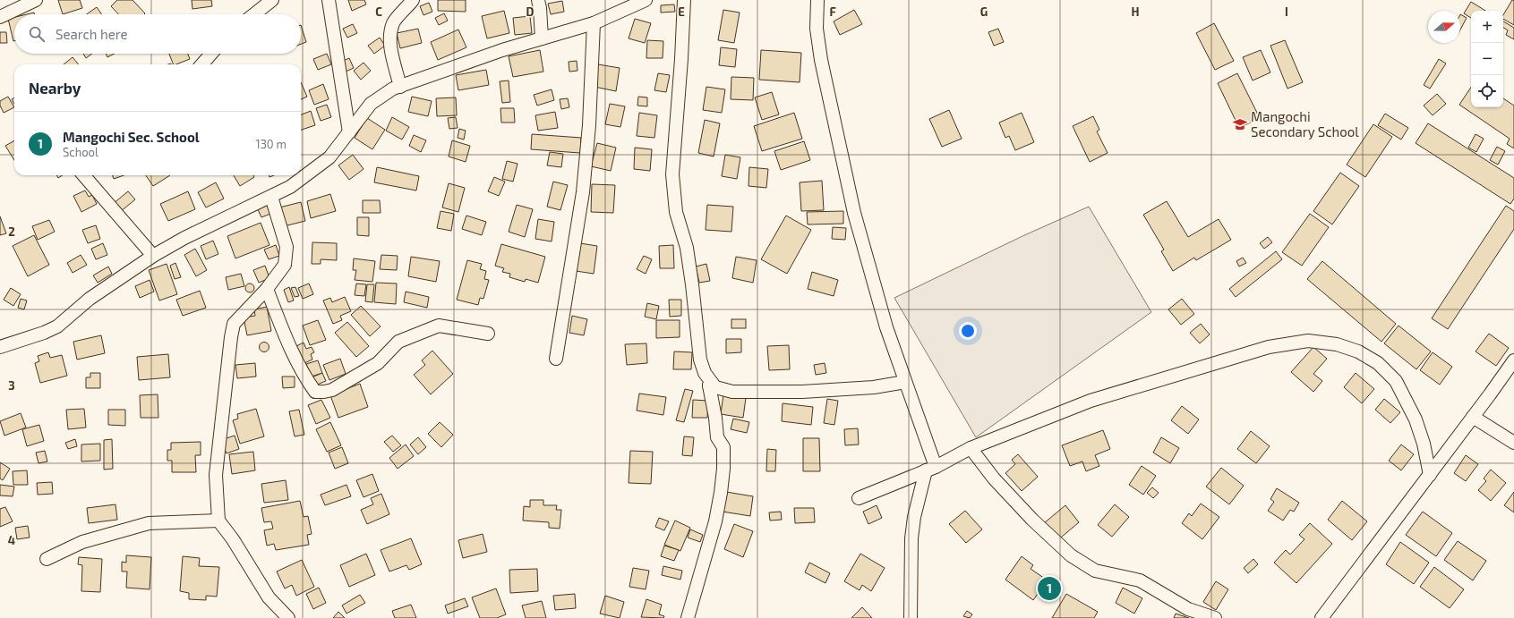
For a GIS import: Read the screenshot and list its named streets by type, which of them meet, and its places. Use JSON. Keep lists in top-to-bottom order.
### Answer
{
  "places": {
    "school or university": ["Mangochi Secondary School"]
  },
  "north": "right",
  "page": {
    "map_buttons": ["+", "−"],
    "search": "Search here",
    "heading": "Nearby",
    "list": [
      {
        "mark": "1",
        "name": "Mangochi Sec. School",
        "note": "School",
        "value": "130 m"
      }
    ],
    "pins": "1"
  },
  "grid": {
    "columns": [
      "C",
      "D",
      "E",
      "F",
      "G",
      "H",
      "I"
    ],
    "rows": ["2", "3", "4"]
  }
}
